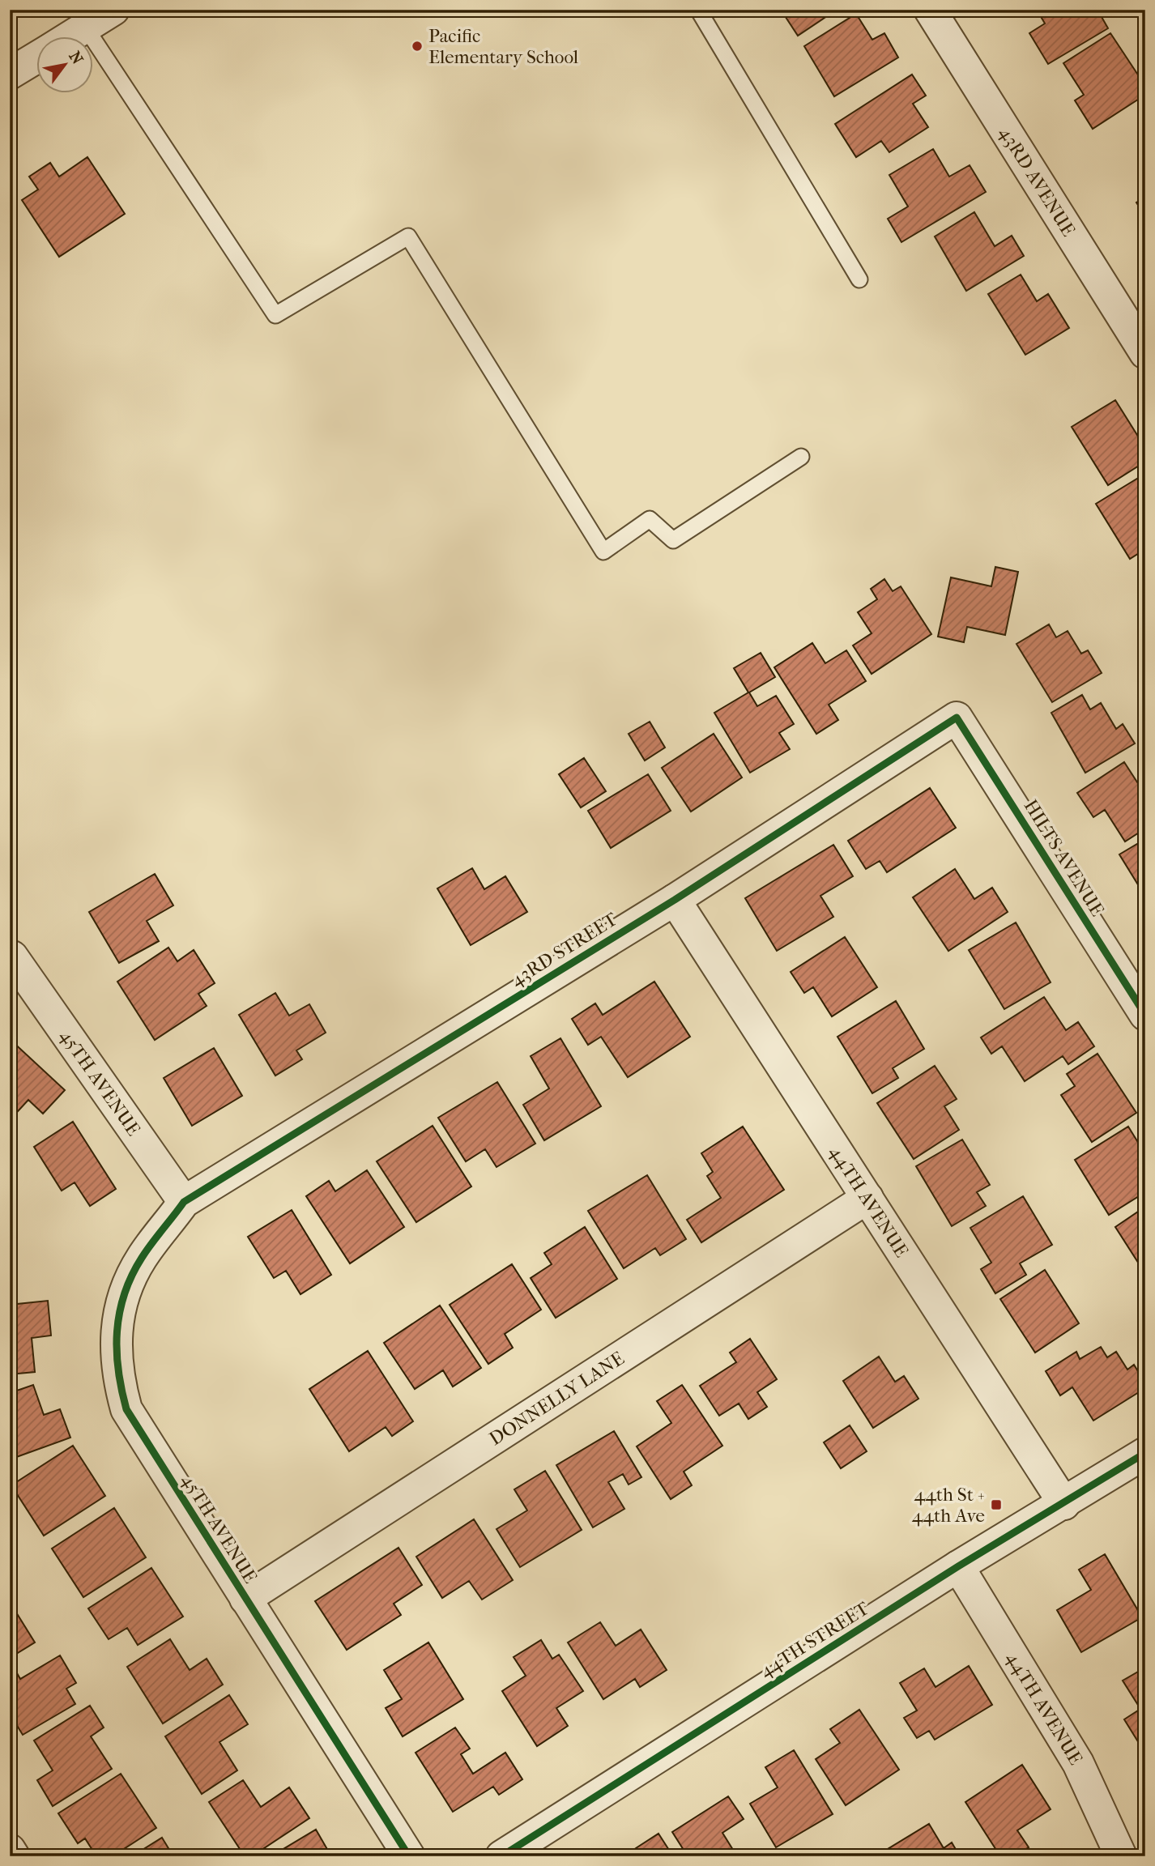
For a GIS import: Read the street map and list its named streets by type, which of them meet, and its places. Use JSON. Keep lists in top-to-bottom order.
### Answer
{
  "streets": {
    "street": [
      "43RD AVENUE",
      "HILTS AVENUE",
      "43RD STREET",
      "45TH AVENUE",
      "44TH AVENUE",
      "DONNELLY LANE",
      "44TH STREET"
    ]
  },
  "crossings": [
    ["HILTS AVENUE", "43RD STREET"],
    ["43RD STREET", "45TH AVENUE"],
    ["43RD STREET", "44TH AVENUE"],
    ["45TH AVENUE", "DONNELLY LANE"],
    ["44TH AVENUE", "DONNELLY LANE"],
    ["44TH AVENUE", "44TH STREET"]
  ],
  "places": {
    "other": ["Pacific Elementary School"],
    "transit": ["44th St + 44th Ave"]
  },
  "north": "top right"
}
